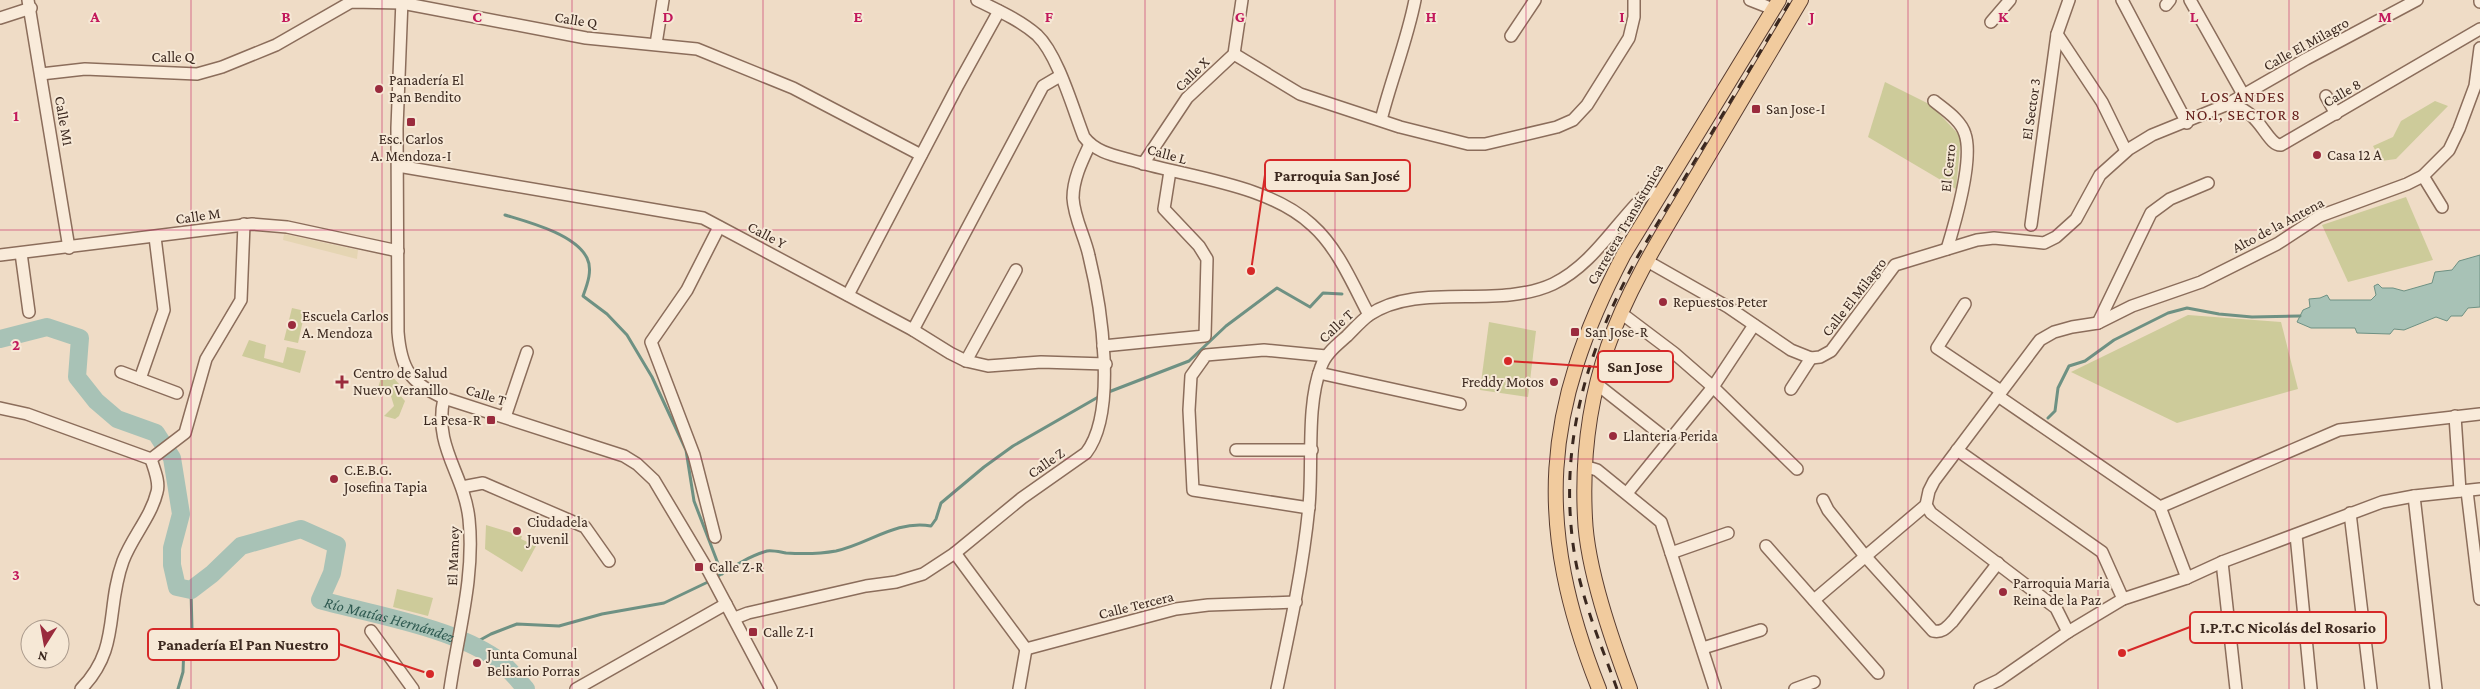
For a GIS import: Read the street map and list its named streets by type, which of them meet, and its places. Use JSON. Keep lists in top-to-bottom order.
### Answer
{
  "streets": {
    "main road": ["Carretera Transístmica"],
    "street": [
      "Calle Q",
      "Calle El Milagro",
      "Calle X",
      "Calle 8",
      "El Sector 3",
      "Calle M1",
      "Calle L",
      "El Cerro",
      "Calle M",
      "Alto de la Antena",
      "Calle Y",
      "Calle T",
      "Calle Z",
      "El Mamey",
      "Calle Tercera"
    ]
  },
  "crossings": [
    ["Calle Q", "Calle M1"],
    ["Calle Q", "Calle T"],
    ["Calle El Milagro", "Calle 8"],
    ["Calle El Milagro", "El Cerro"],
    ["Calle X", "Calle L"],
    ["Calle M1", "Calle M"],
    ["Calle L", "Calle T"],
    ["Calle L", "Calle Z"],
    ["Calle M", "Calle T"],
    ["Carretera Transístmica", "Calle T"],
    ["Calle Y", "Calle T"],
    ["Calle Y", "Calle Z"],
    ["Calle T", "Calle Z"],
    ["Calle T", "El Mamey"],
    ["Calle T", "Calle Tercera"]
  ],
  "districts": ["LOS ANDES NO.1, SECTOR 8"],
  "water": ["Río Matías Hernández"],
  "places": {
    "other": [
      "Panadería El Pan Bendito",
      "Casa 12 A",
      "Parroquia San José",
      "Repuestos Peter",
      "Escuela Carlos A. Mendoza",
      "San Jose",
      "Freddy Motos",
      "Llanteria Perida",
      "C.E.B.G. Josefina Tapia",
      "Ciudadela Juvenil",
      "Parroquia Maria Reina de la Paz",
      "I.P.T.C Nicolás del Rosario",
      "Junta Comunal Belisario Porras",
      "Panadería El Pan Nuestro"
    ],
    "transit": [
      "San Jose-I",
      "Esc. Carlos A. Mendoza-I",
      "San Jose-R",
      "La Pesa-R",
      "Calle Z-R",
      "Calle Z-I"
    ],
    "health": ["Centro de Salud Nuevo Veranillo"]
  },
  "north": "bottom",
  "grid": {
    "columns": [
      "A",
      "B",
      "C",
      "D",
      "E",
      "F",
      "G",
      "H",
      "I",
      "J",
      "K",
      "L",
      "M"
    ],
    "rows": ["1", "2", "3"]
  }
}
